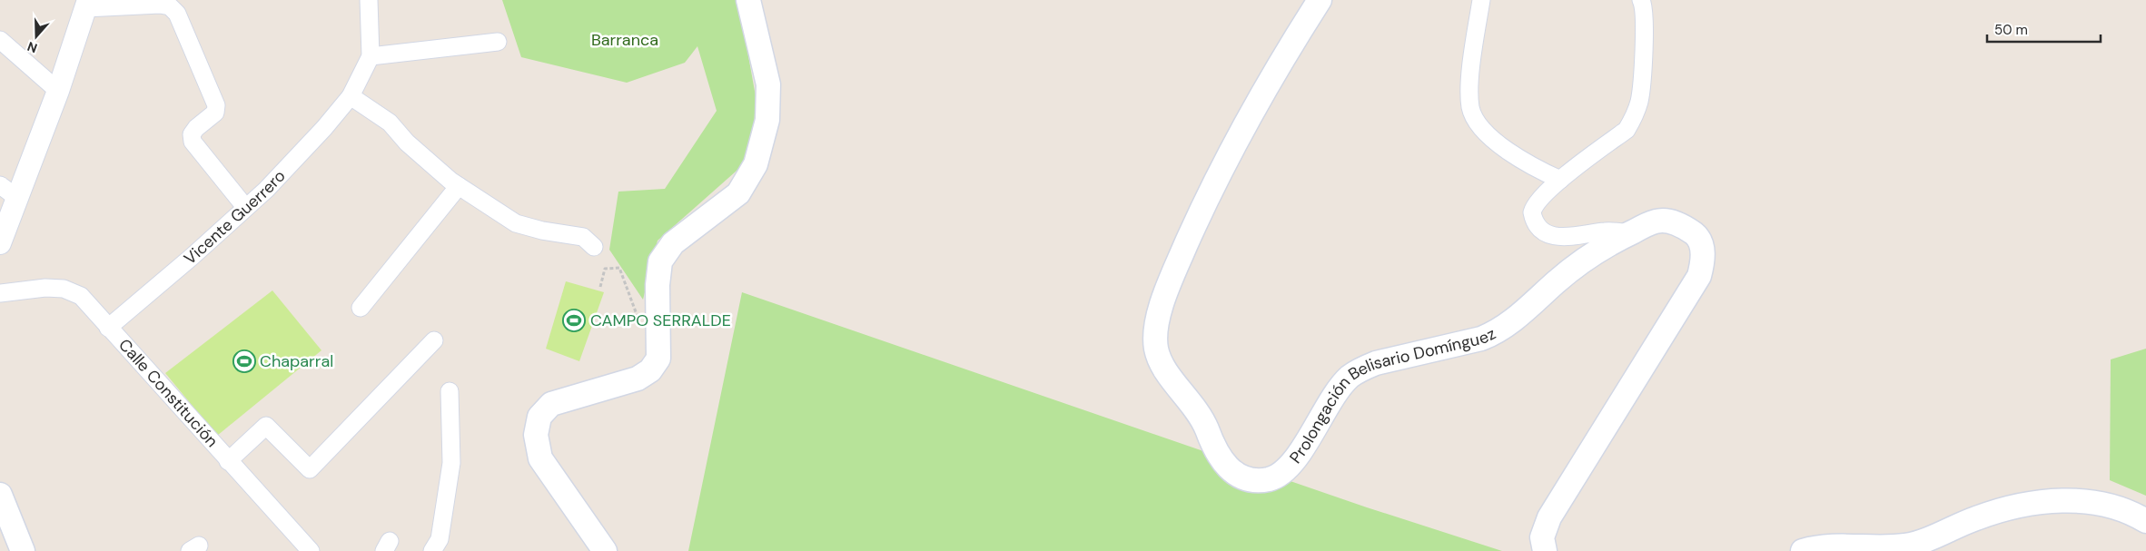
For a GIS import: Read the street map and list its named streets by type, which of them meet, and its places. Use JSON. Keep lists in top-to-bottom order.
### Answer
{
  "streets": {
    "main road": ["Prolongación Belisario Domínguez"],
    "street": ["Vicente Guerrero", "Calle Constitución"]
  },
  "crossings": [
    ["Vicente Guerrero", "Calle Constitución"]
  ],
  "parks": ["Barranca"],
  "places": {
    "sports": ["CAMPO SERRALDE", "Chaparral"]
  },
  "scale_bar": "50 m",
  "north": "bottom"
}
